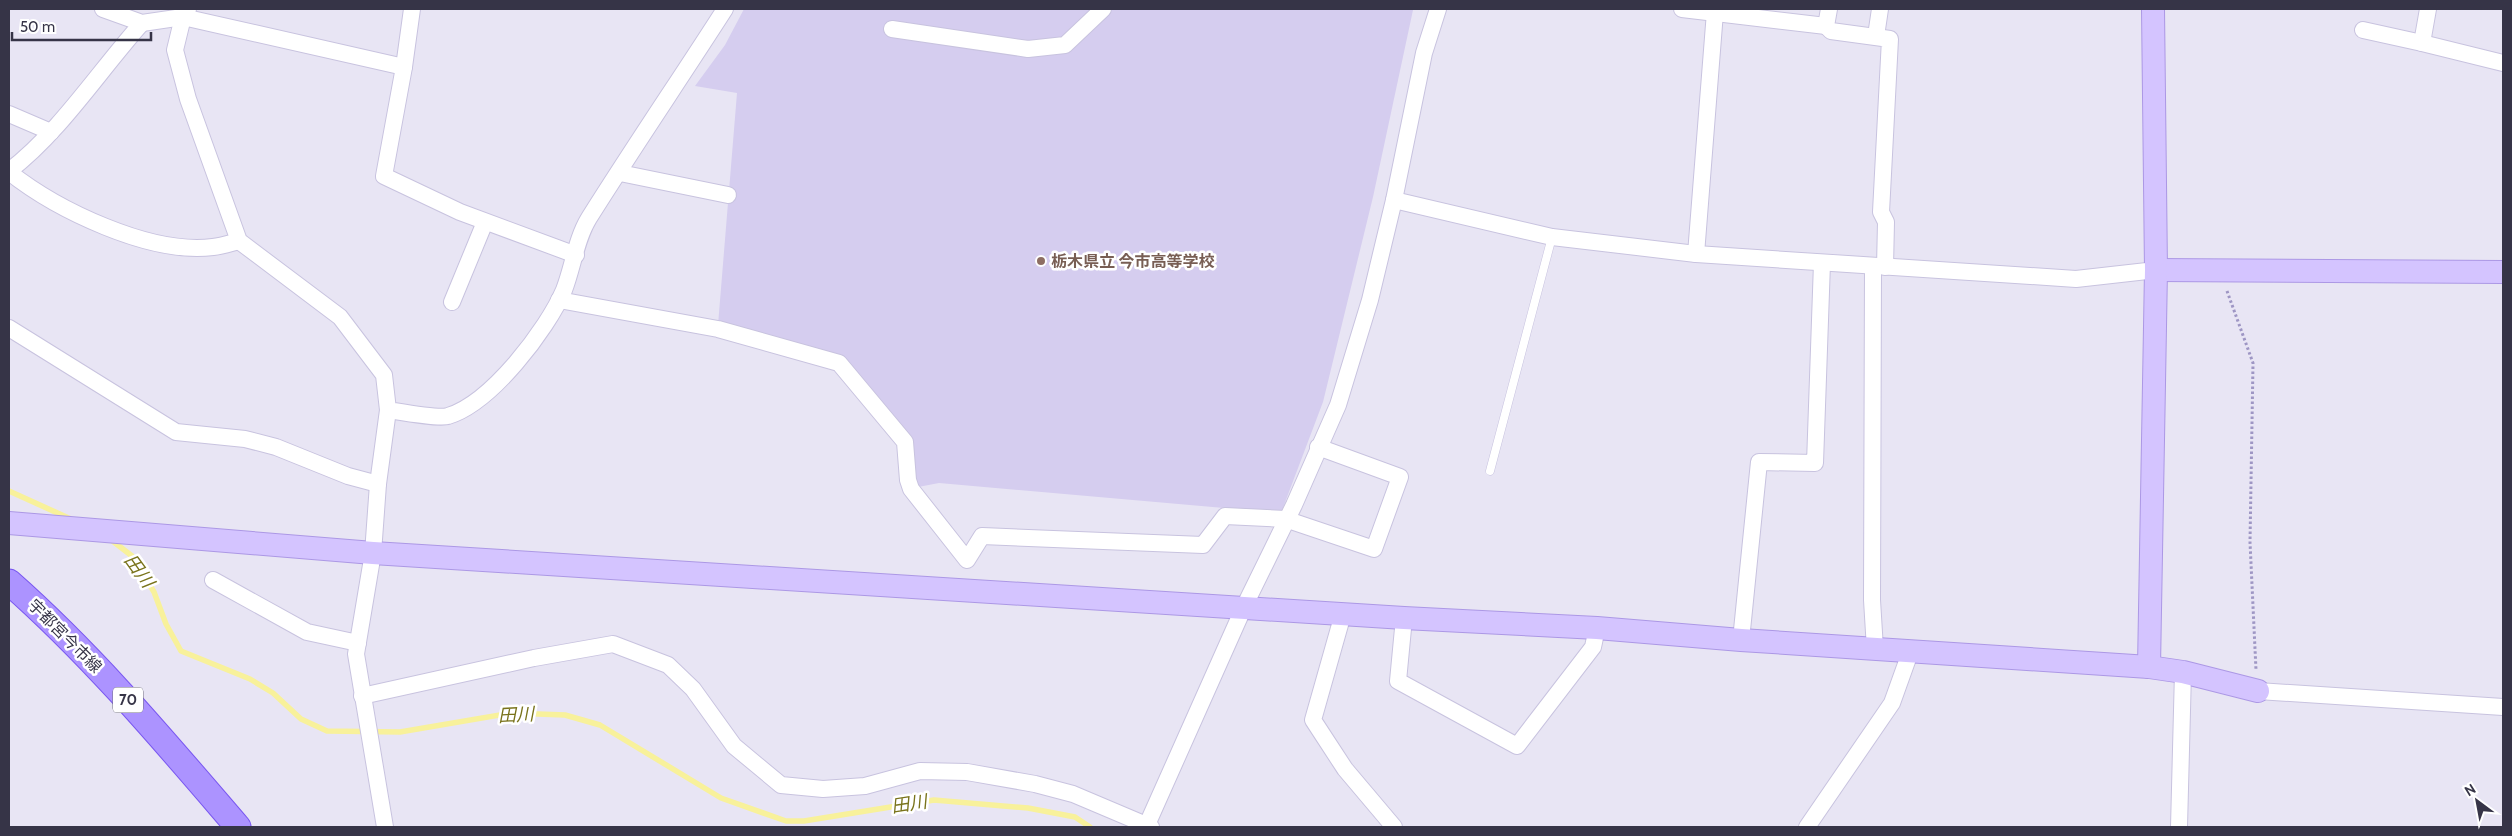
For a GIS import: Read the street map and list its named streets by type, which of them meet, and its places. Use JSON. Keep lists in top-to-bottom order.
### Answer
{
  "streets": {
    "main road": ["宇都宮今市線", "70"]
  },
  "water": ["田川"],
  "places": ["栃木県立 今市高等学校"],
  "scale_bar": "50 m",
  "north": "top left"
}
